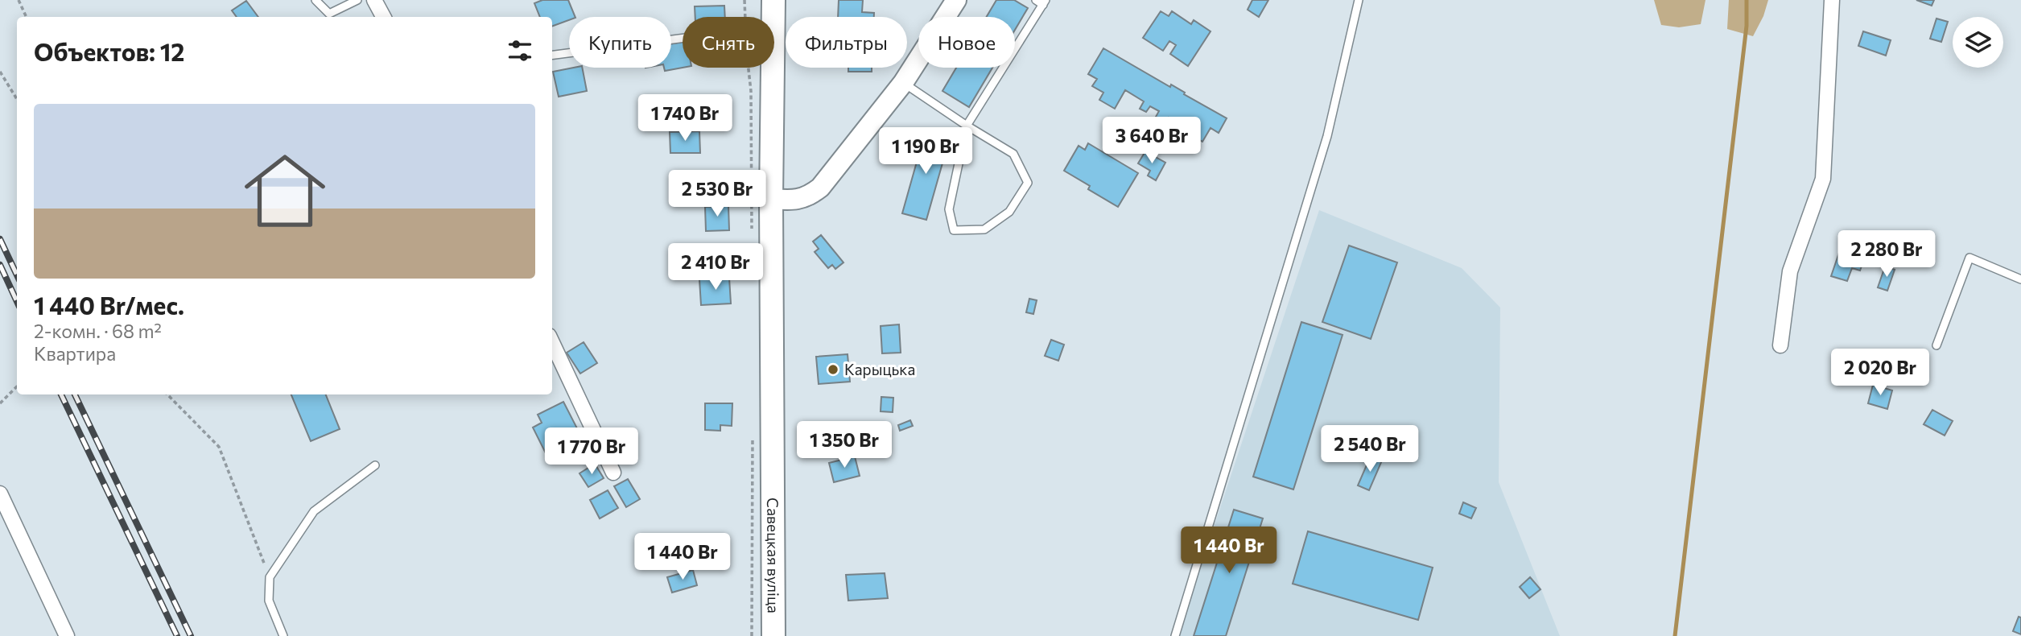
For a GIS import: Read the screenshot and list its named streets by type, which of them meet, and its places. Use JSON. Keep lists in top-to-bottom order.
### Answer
{
  "streets": {
    "main road": ["Савецкая вуліца"]
  },
  "places": ["Карыцька"],
  "page": {
    "chip": [
      "Купить",
      "Снять",
      "Фильтры",
      "Новое"
    ],
    "heading": "Объектов: 12",
    "list": [
      {
        "name": "1 440 Br/мес.",
        "note": "2-комн. · 68 m² · Квартира"
      }
    ],
    "price": [
      "1 740 Br",
      "3 640 Br",
      "1 190 Br",
      "2 530 Br",
      "2 280 Br",
      "2 410 Br",
      "2 020 Br",
      "1 350 Br",
      "2 540 Br",
      "1 770 Br",
      "1 440 Br",
      "1 440 Br"
    ]
  }
}
